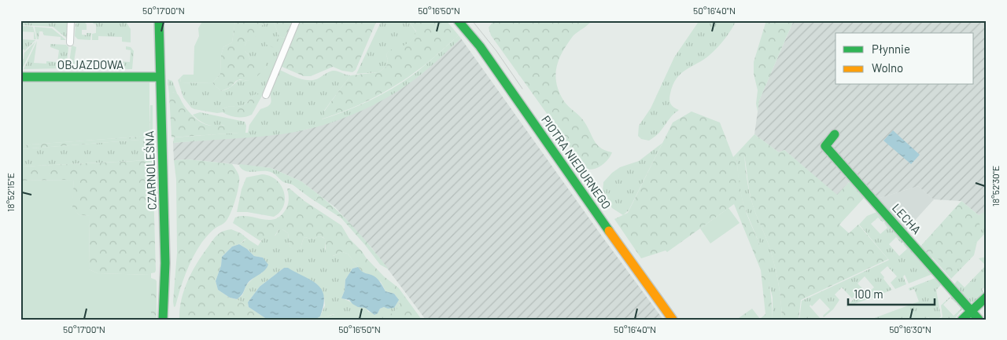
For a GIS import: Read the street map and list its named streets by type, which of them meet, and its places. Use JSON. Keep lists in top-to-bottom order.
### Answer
{
  "streets": {
    "street": [
      "OBJAZDOWA",
      "PIOTRA NIEDURNEGO",
      "CZARNOLEŚNA",
      "LECHA"
    ]
  },
  "crossings": [
    ["OBJAZDOWA", "CZARNOLEŚNA"]
  ],
  "legend": ["Płynnie", "Wolno"],
  "scale_bar": "100 m",
  "coordinates": [
    "50°17'00\"N",
    "50°16'50\"N",
    "50°16'40\"N",
    "18°52'30\"E",
    "18°52'15\"E",
    "50°16'30\"N"
  ]
}
